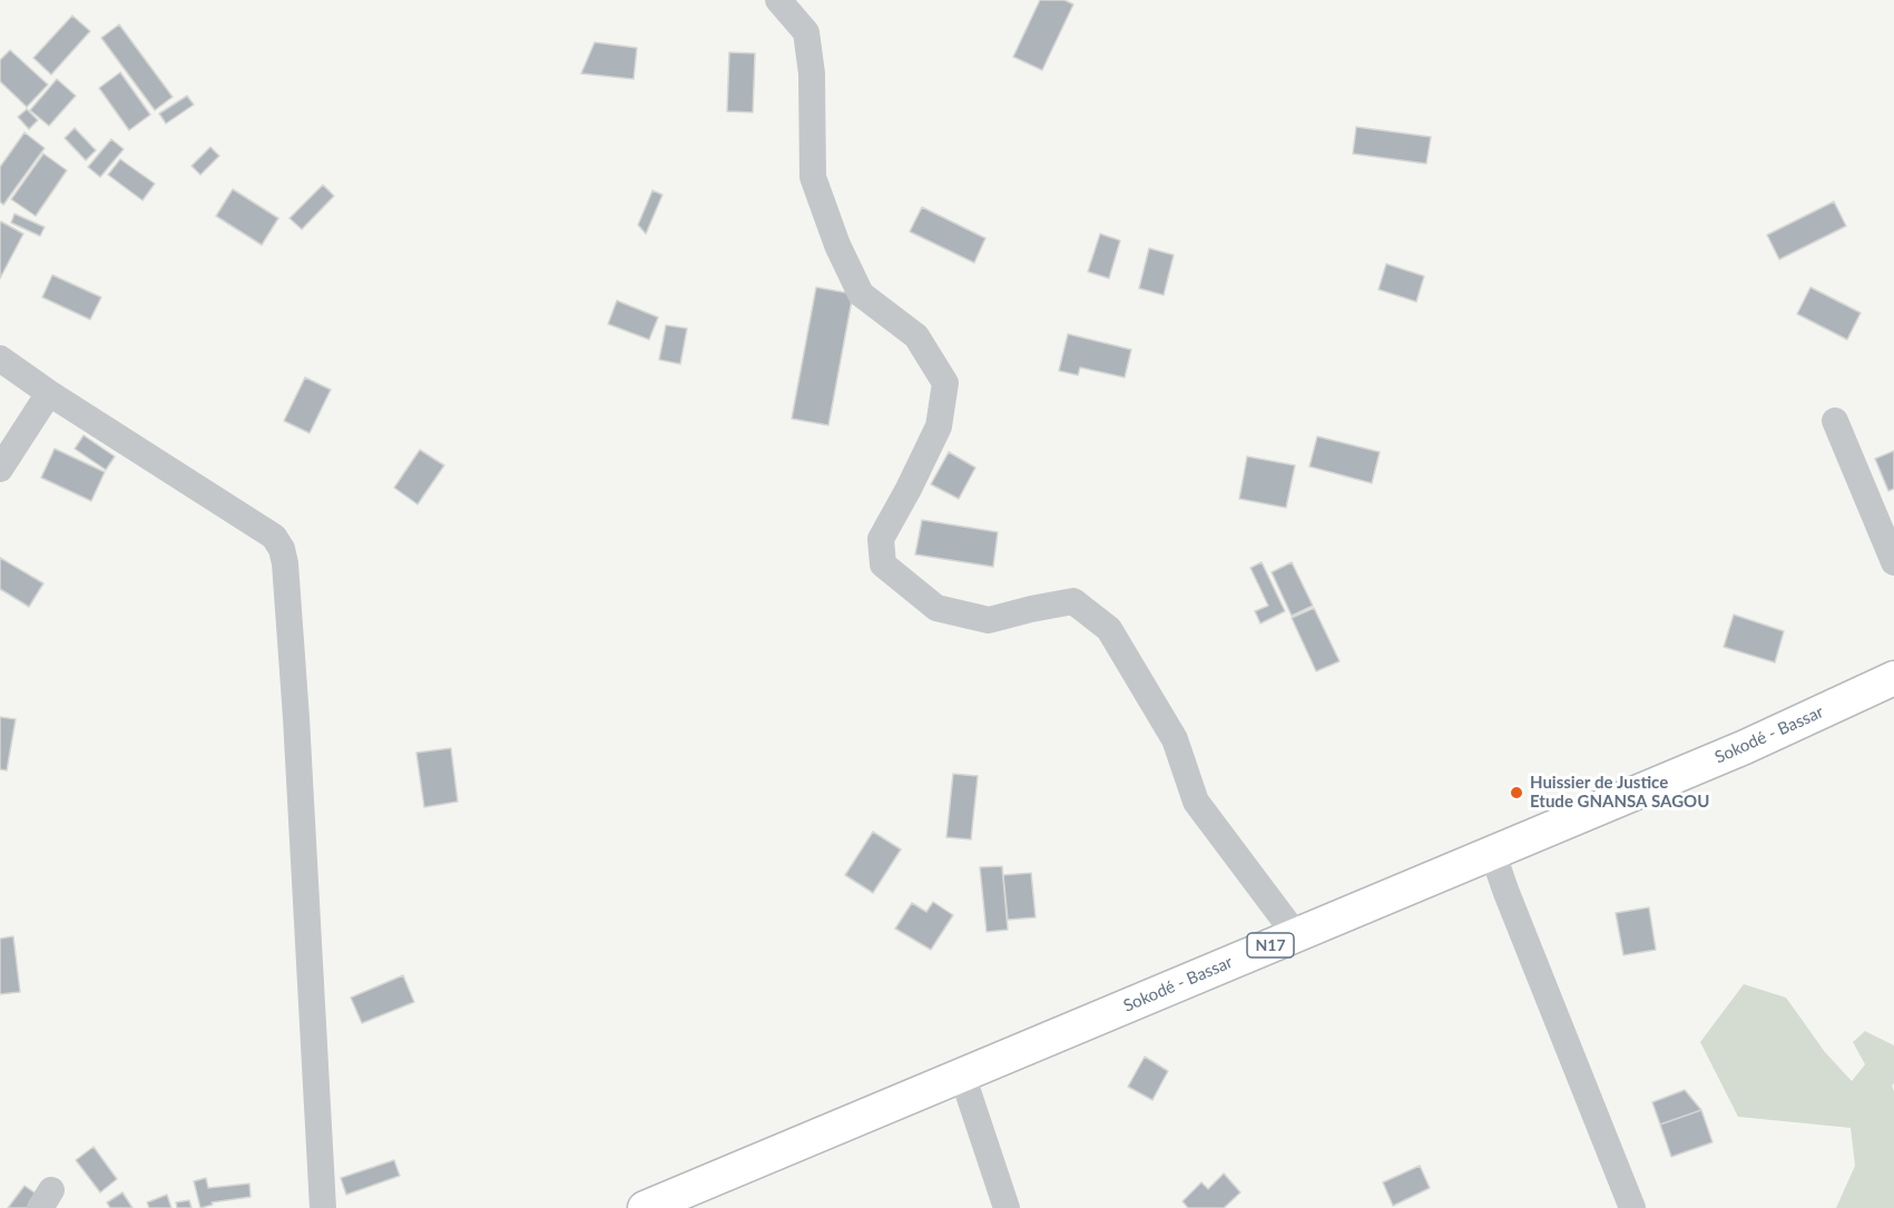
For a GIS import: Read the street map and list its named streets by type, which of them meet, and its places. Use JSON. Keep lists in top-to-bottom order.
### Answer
{
  "streets": {
    "main road": ["Sokodé - Bassar", "N17"]
  },
  "places": ["Huissier de Justice Etude GNANSA SAGOU"]
}
